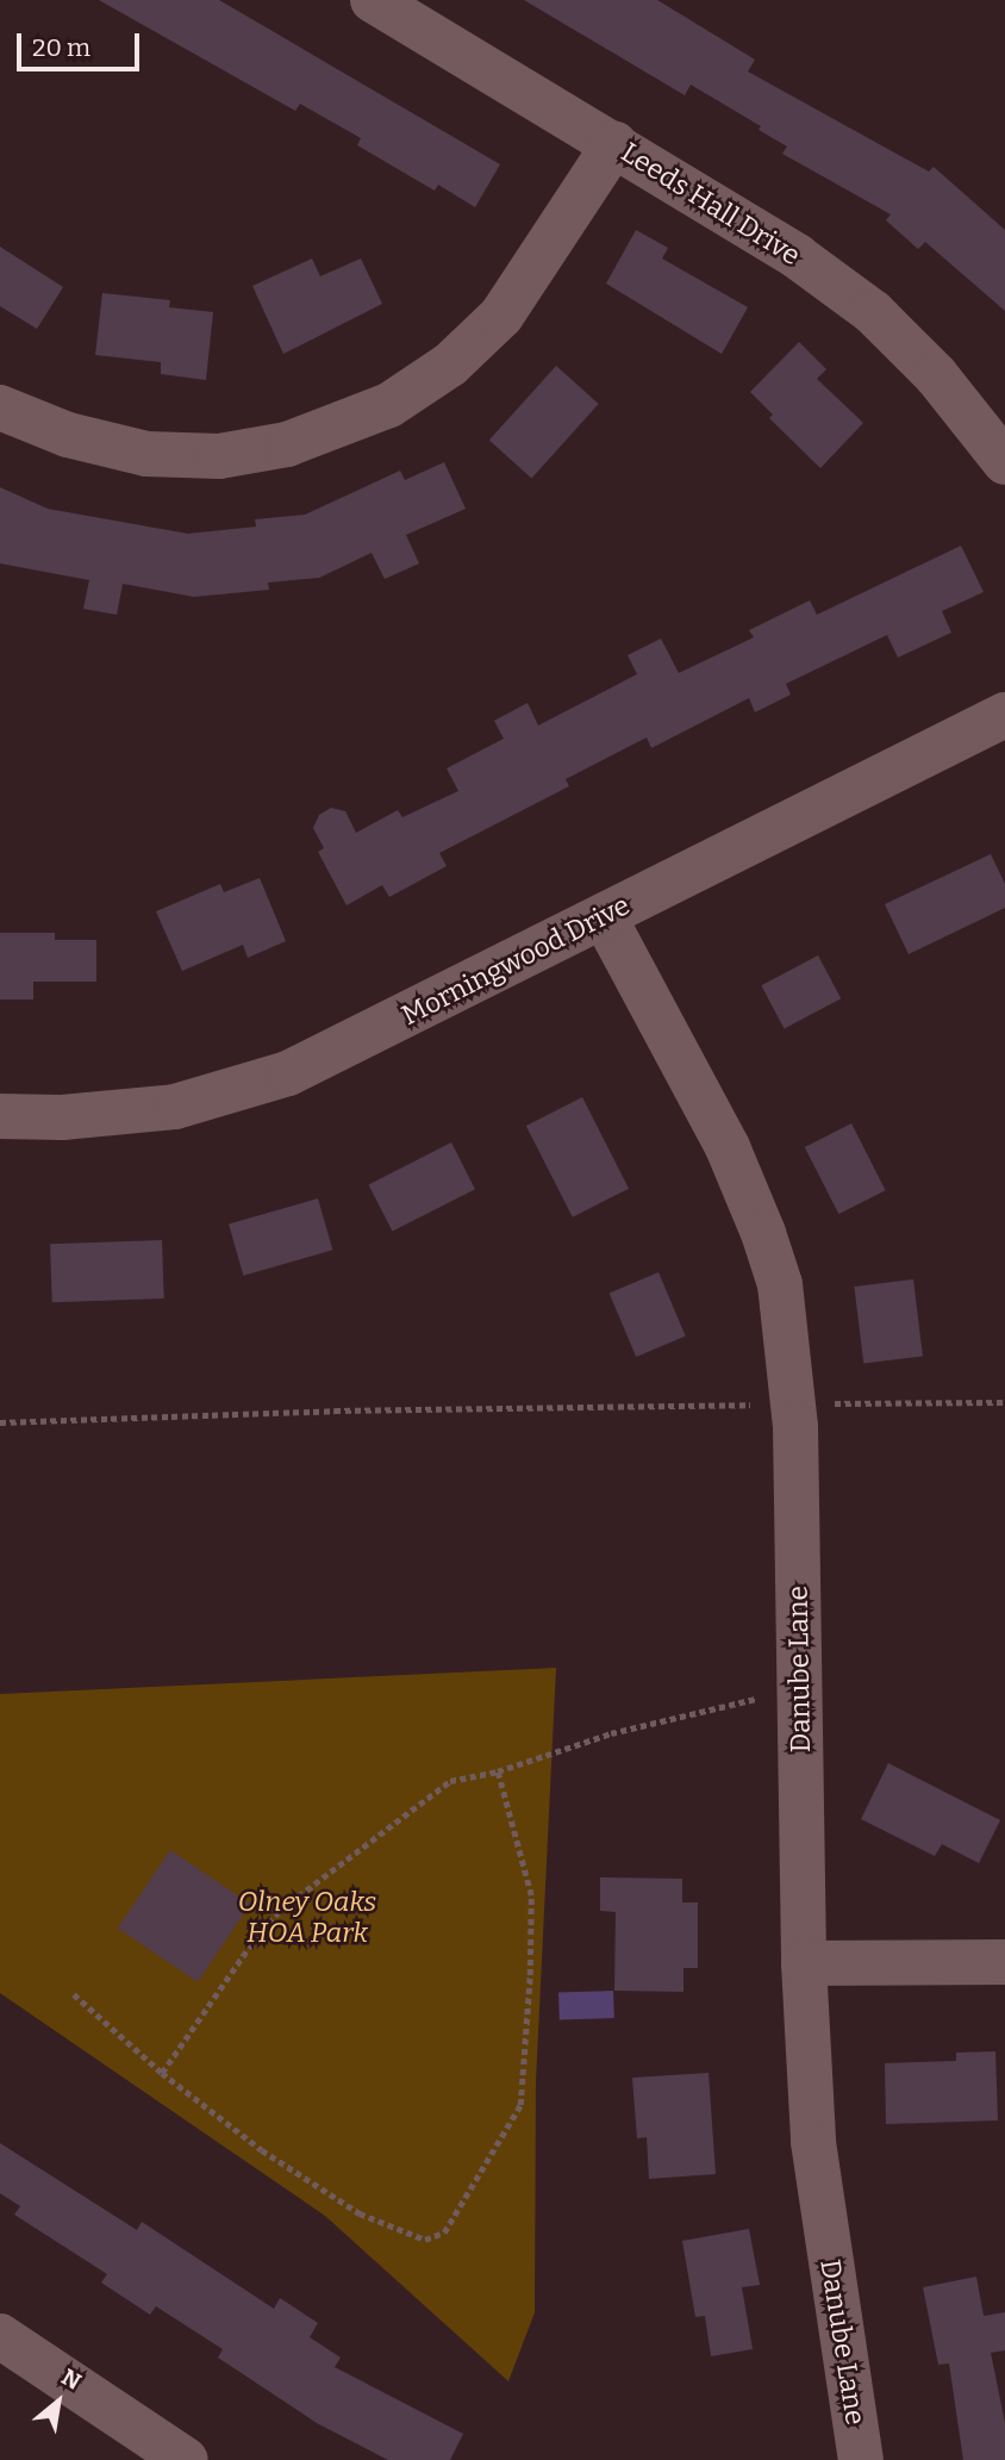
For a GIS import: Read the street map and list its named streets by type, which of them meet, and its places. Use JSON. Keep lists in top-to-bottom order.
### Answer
{
  "streets": {
    "street": ["Leeds Hall Drive", "Morningwood Drive", "Danube Lane"]
  },
  "crossings": [
    ["Morningwood Drive", "Danube Lane"]
  ],
  "parks": ["Olney Oaks HOA Park"],
  "scale_bar": "20 m",
  "north": "top right"
}
